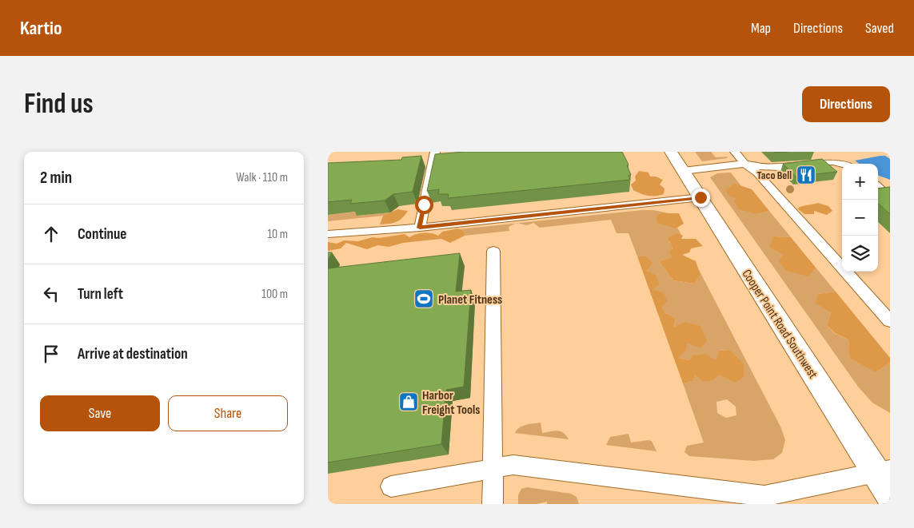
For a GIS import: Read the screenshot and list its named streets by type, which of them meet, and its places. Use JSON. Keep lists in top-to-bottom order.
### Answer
{
  "streets": {
    "main road": ["Cooper Point Road Southwest"]
  },
  "places": {
    "restaurant": ["Taco Bell"],
    "sports": ["Planet Fitness"],
    "shop": ["Harbor Freight Tools"]
  },
  "page": {
    "header": "Kartio",
    "nav": ["Map", "Directions", "Saved"],
    "buttons": [
      "Directions",
      ["Save", "Share"]
    ],
    "title": "Find us",
    "heading": ["2 min", "Walk · 110 m"],
    "map_buttons": ["+", "−"],
    "list": [
      ["Continue", "10 m"],
      ["Turn left", "100 m"],
      "Arrive at destination"
    ]
  }
}
